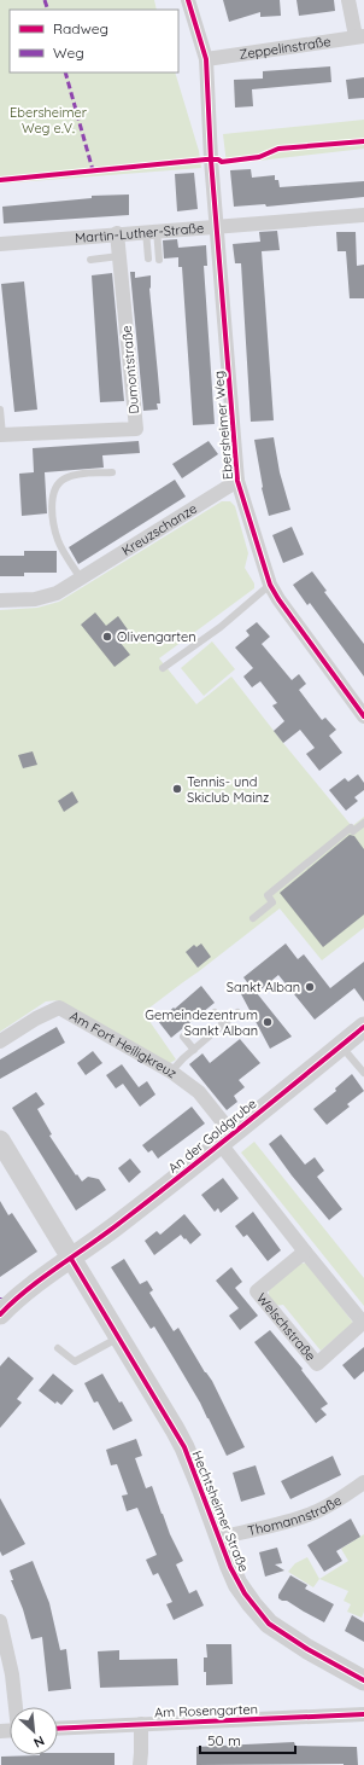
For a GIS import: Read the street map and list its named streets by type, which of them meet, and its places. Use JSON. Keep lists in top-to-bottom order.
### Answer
{
  "streets": {
    "street": [
      "Zeppelinstraße",
      "Martin-Luther-Straße",
      "Dumontstraße",
      "Ebersheimer Weg",
      "Kreuzschanze",
      "Am Fort Heiligkreuz",
      "An der Goldgrube",
      "Welschstraße",
      "Hechtsheimer Straße",
      "Thomannstraße",
      "Am Rosengarten"
    ]
  },
  "crossings": [
    ["Zeppelinstraße", "Ebersheimer Weg"],
    ["Martin-Luther-Straße", "Dumontstraße"],
    ["Martin-Luther-Straße", "Ebersheimer Weg"],
    ["Ebersheimer Weg", "Kreuzschanze"],
    ["Am Fort Heiligkreuz", "An der Goldgrube"],
    ["Am Fort Heiligkreuz", "Welschstraße"],
    ["An der Goldgrube", "Welschstraße"],
    ["An der Goldgrube", "Hechtsheimer Straße"],
    ["Hechtsheimer Straße", "Thomannstraße"]
  ],
  "parks": ["Ebersheimer Weg e.V."],
  "places": [
    "Olivengarten",
    "Tennis- und Skiclub Mainz",
    "Sankt Alban",
    "Gemeindezentrum Sankt Alban"
  ],
  "legend": ["Radweg", "Weg"],
  "scale_bar": "50 m",
  "north": "bottom right"
}
